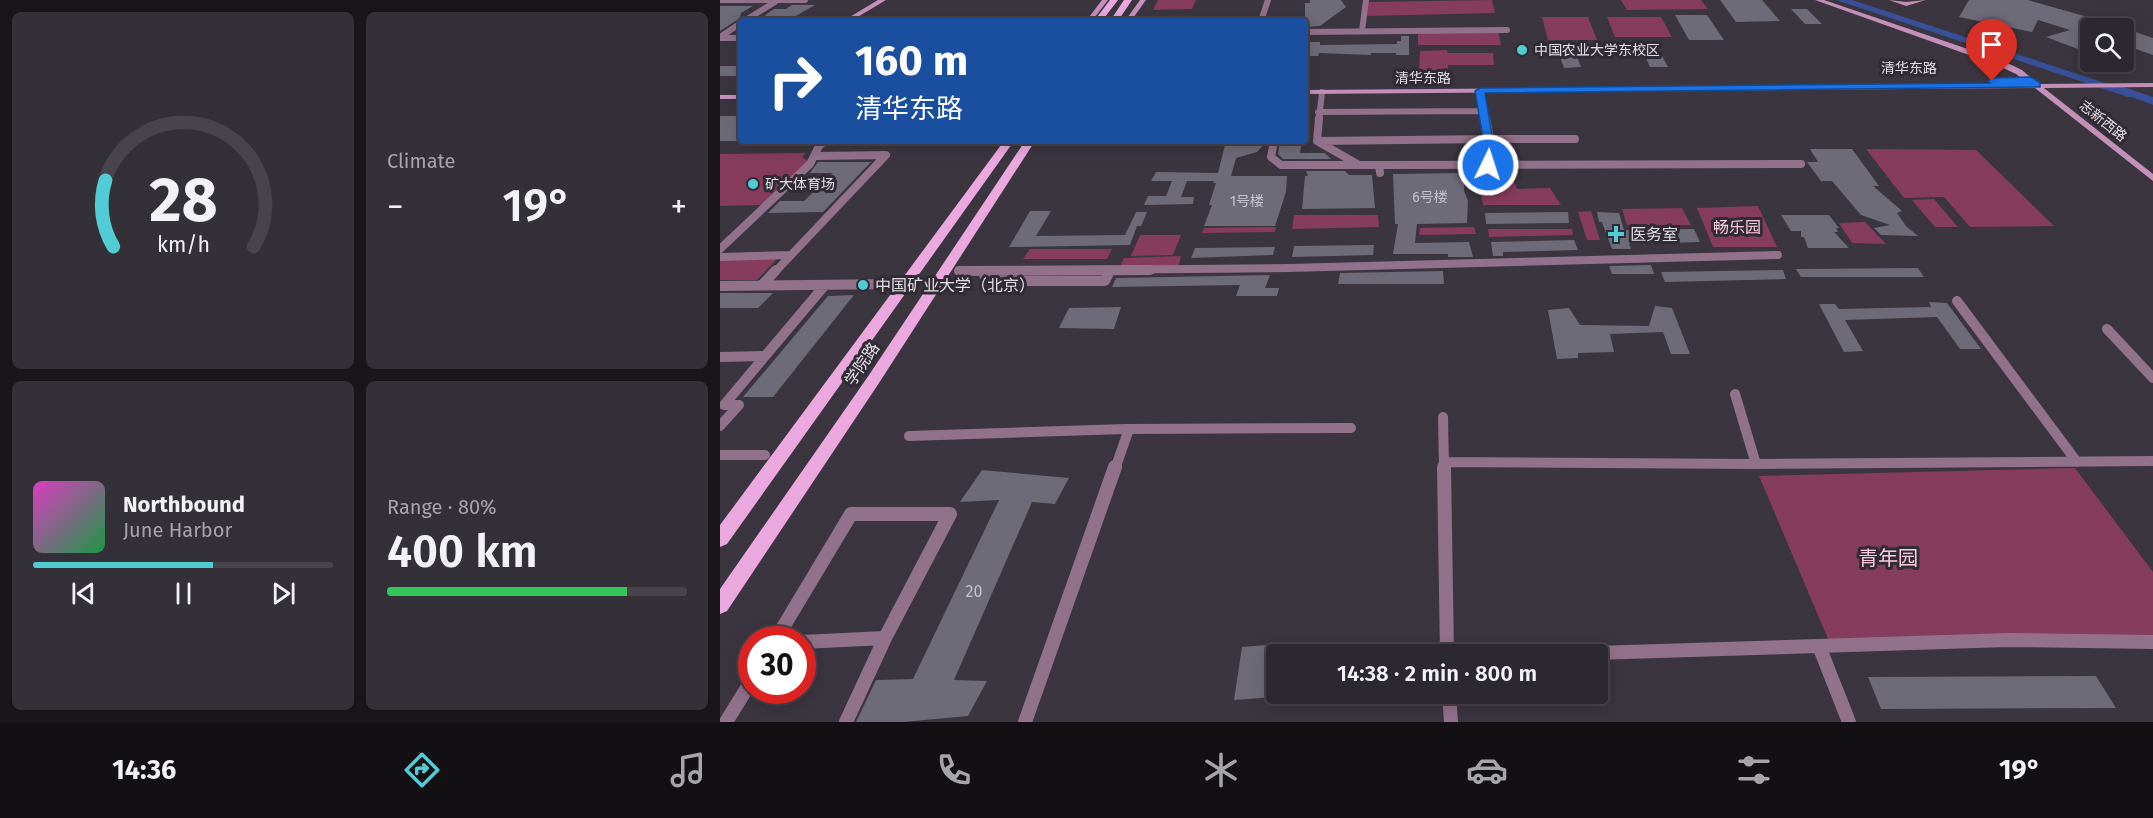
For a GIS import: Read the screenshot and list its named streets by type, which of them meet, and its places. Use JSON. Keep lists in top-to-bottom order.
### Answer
{
  "streets": {
    "main road": ["清华东路", "志新西路", "学院路"]
  },
  "crossings": [
    ["清华东路", "志新西路"]
  ],
  "parks": ["畅乐园", "青年园"],
  "places": {
    "other": ["中国农业大学东校区", "矿大体育场", "中国矿业大学（北京）"],
    "health": ["医务室"]
  },
  "house_numbers": ["6号楼", "1号楼", "20"],
  "page": {
    "tile": [
      "Climate",
      ["Range · 80%", "400 km"]
    ],
    "turn": ["160 m", "清华东路"],
    "heat": ["−", "19°", "+"],
    "song": ["Northbound", "June Harbor"],
    "limit": "30",
    "trip": "14:38 · 2 min · 800 m",
    "tabs": ["14:36", "19°"],
    "gauge": ["28", "km/h"]
  }
}
